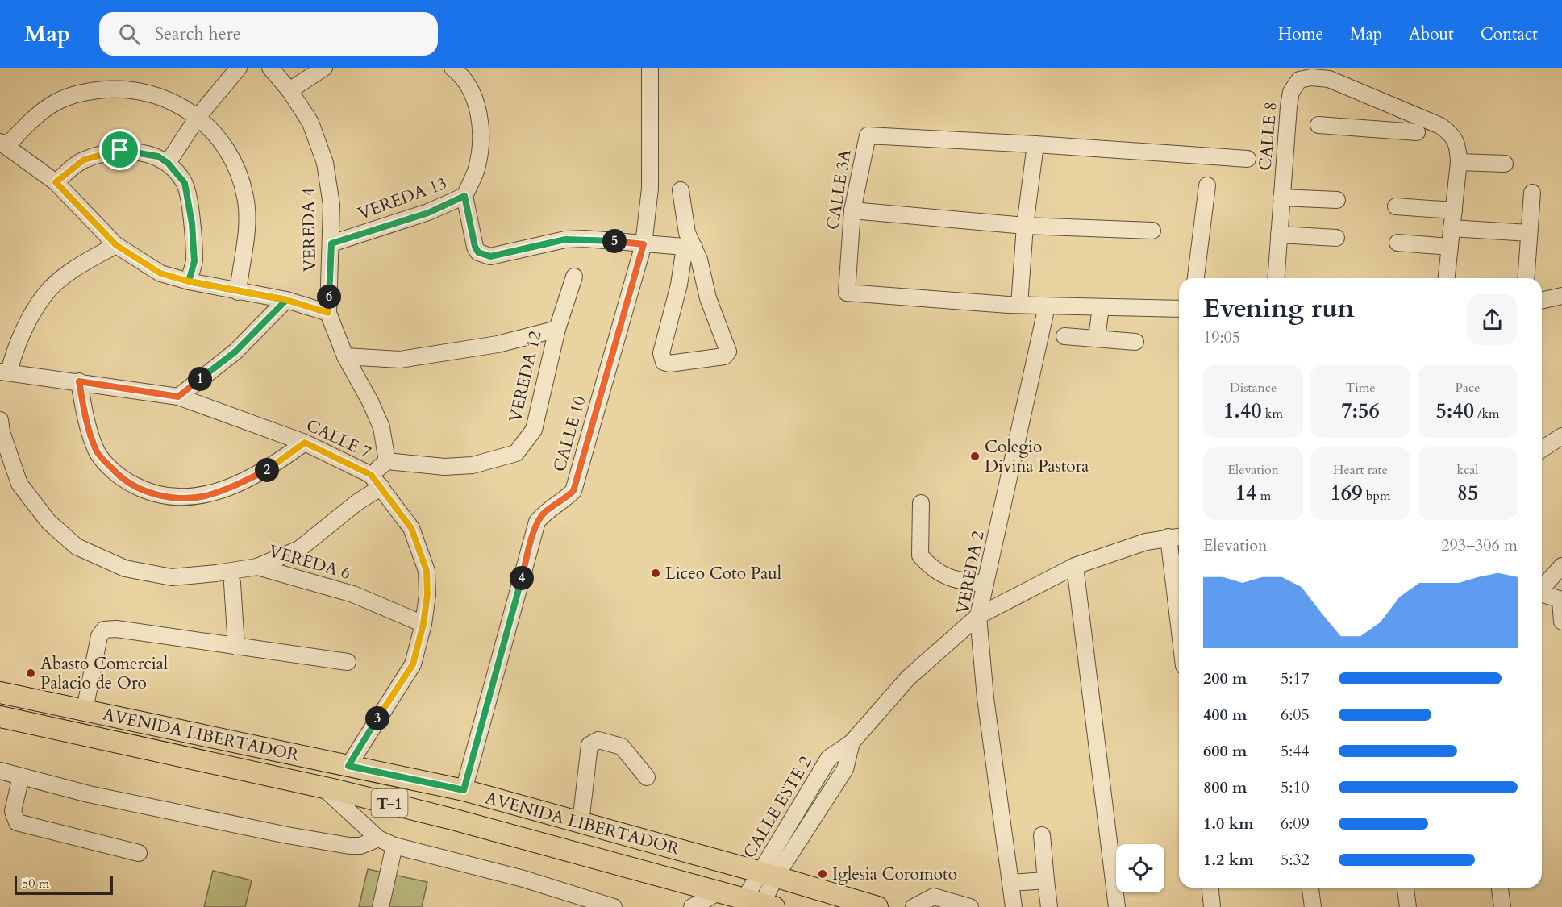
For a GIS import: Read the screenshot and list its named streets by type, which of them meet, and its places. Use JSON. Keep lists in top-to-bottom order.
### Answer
{
  "streets": {
    "main road": ["AVENIDA LIBERTADOR", "T-1"],
    "street": [
      "CALLE 8",
      "CALLE 3A",
      "VEREDA 13",
      "VEREDA 4",
      "VEREDA 12",
      "CALLE 10",
      "CALLE 7",
      "VEREDA 6",
      "VEREDA 2",
      "CALLE ESTE 2"
    ]
  },
  "crossings": [
    ["CALLE 3A", "VEREDA 2"],
    ["VEREDA 13", "VEREDA 4"],
    ["VEREDA 4", "VEREDA 12"],
    ["CALLE 10", "AVENIDA LIBERTADOR"],
    ["CALLE 7", "VEREDA 6"],
    ["CALLE 7", "AVENIDA LIBERTADOR"],
    ["VEREDA 2", "CALLE ESTE 2"],
    ["AVENIDA LIBERTADOR", "CALLE ESTE 2"]
  ],
  "places": [
    "Colegio Divina Pastora",
    "Liceo Coto Paul",
    "Abasto Comercial Palacio de Oro",
    "Iglesia Coromoto"
  ],
  "scale_bar": "50 m",
  "page": {
    "header": "Map",
    "search": "Search here",
    "nav": [
      "Home",
      "Map",
      "About",
      "Contact"
    ],
    "pins": [
      "5",
      "6",
      "1",
      "2",
      "4",
      "3"
    ],
    "heading": ["Evening run", "19:05"],
    "stats": [
      ["Distance", "1.40 km"],
      ["Time", "7:56"],
      ["Pace", "5:40 /km"],
      ["Elevation", "14 m"],
      ["Heart rate", "169 bpm"],
      ["kcal", "85"]
    ],
    "chart": ["Elevation", "293–306 m"],
    "list": [
      {
        "name": "200 m",
        "note": "5:17"
      },
      {
        "name": "400 m",
        "note": "6:05"
      },
      {
        "name": "600 m",
        "note": "5:44"
      },
      {
        "name": "800 m",
        "note": "5:10"
      },
      {
        "name": "1.0 km",
        "note": "6:09"
      },
      {
        "name": "1.2 km",
        "note": "5:32"
      }
    ],
    "scale": "50 m"
  }
}
